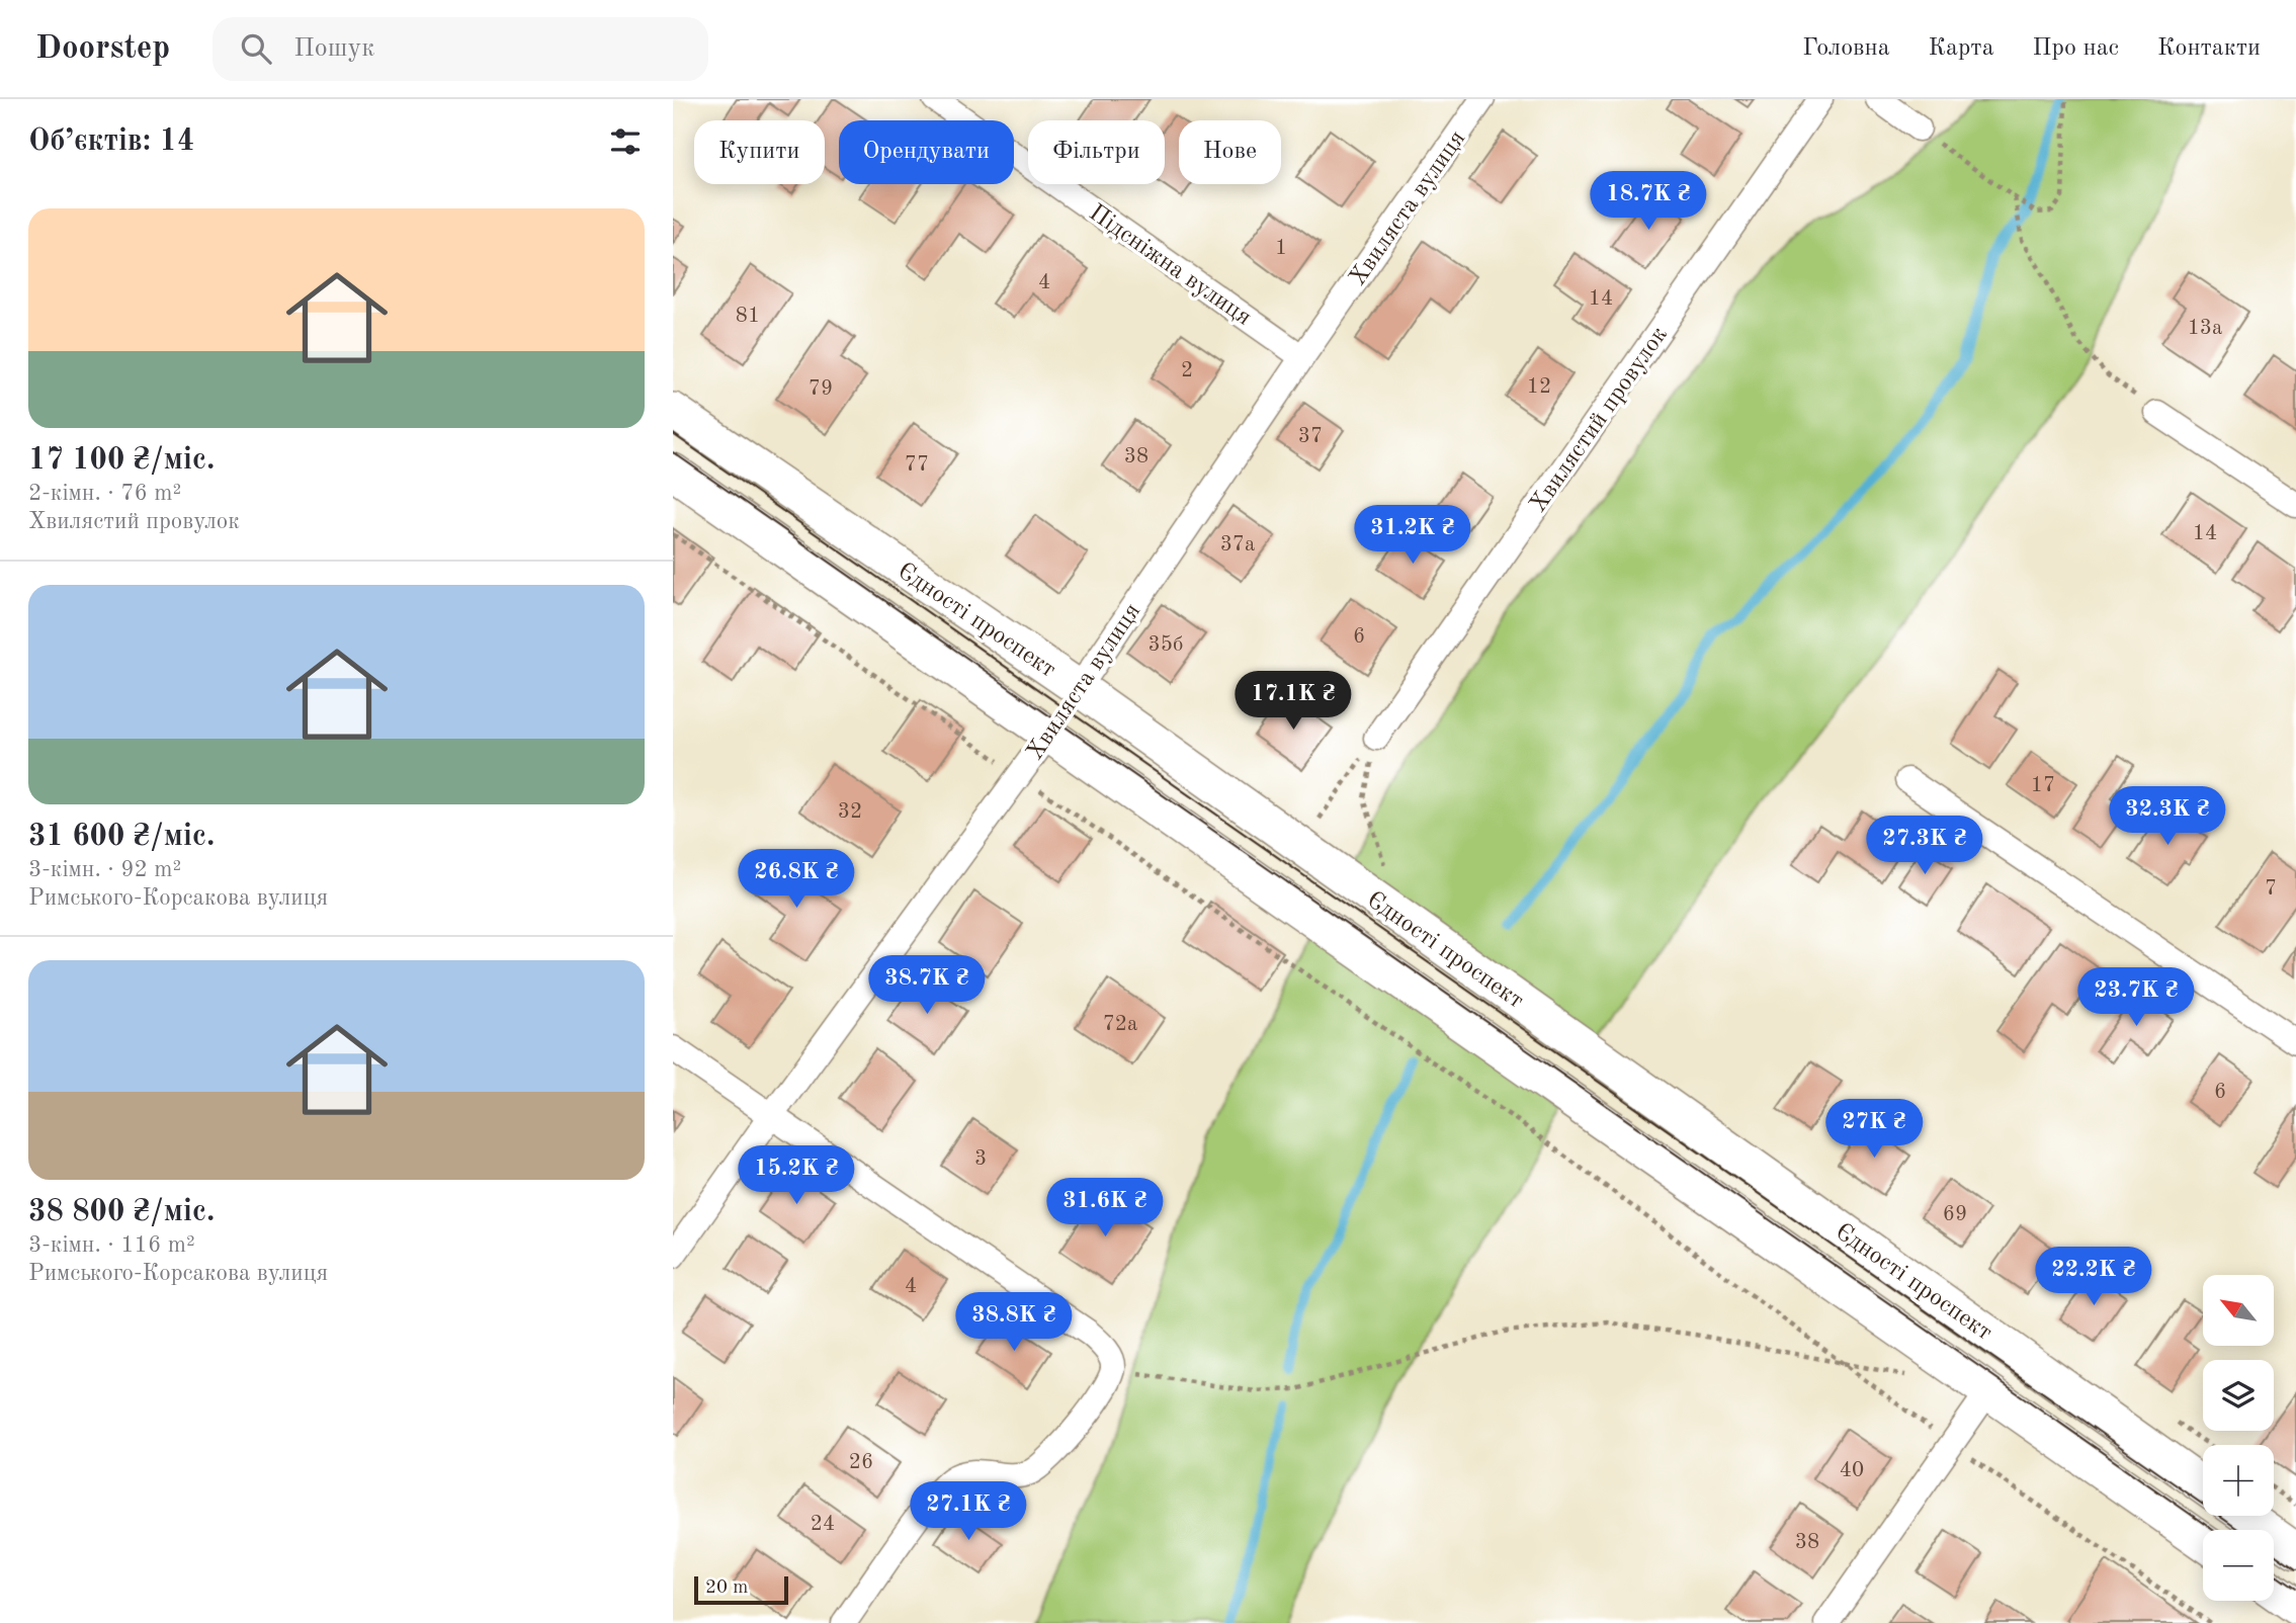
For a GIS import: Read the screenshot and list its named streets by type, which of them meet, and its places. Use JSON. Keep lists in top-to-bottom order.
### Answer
{
  "streets": {
    "main road": ["Хвиляста вулиця", "Єдності проспект"],
    "street": ["Підсніжна вулиця", "Хвилястий провулок"]
  },
  "crossings": [
    ["Хвиляста вулиця", "Підсніжна вулиця"],
    ["Хвиляста вулиця", "Єдності проспект"]
  ],
  "house_numbers": [
    "1",
    "4",
    "14",
    "81",
    "13а",
    "2",
    "12",
    "79",
    "37",
    "38",
    "77",
    "14",
    "37а",
    "6",
    "35б",
    "17",
    "32",
    "7",
    "72а",
    "6",
    "3",
    "69",
    "4",
    "26",
    "40",
    "24",
    "38"
  ],
  "scale_bar": "20 m",
  "north": "top left",
  "page": {
    "header": "Doorstep",
    "search": "Пошук",
    "nav": [
      "Головна",
      "Карта",
      "Про нас",
      "Контакти"
    ],
    "heading": "Об’єктів: 14",
    "chip": [
      "Купити",
      "Орендувати",
      "Фільтри",
      "Нове"
    ],
    "price": [
      "18.7K ₴",
      "31.2K ₴",
      "17.1K ₴",
      "32.3K ₴",
      "27.3K ₴",
      "26.8K ₴",
      "38.7K ₴",
      "23.7K ₴",
      "27K ₴",
      "15.2K ₴",
      "31.6K ₴",
      "22.2K ₴",
      "38.8K ₴",
      "27.1K ₴"
    ],
    "list": [
      {
        "name": "17 100 ₴/міс.",
        "note": "2-кімн. · 76 m² · Хвилястий провулок"
      },
      {
        "name": "31 600 ₴/міс.",
        "note": "3-кімн. · 92 m² · Римського-Корсакова вулиця"
      },
      {
        "name": "38 800 ₴/міс.",
        "note": "3-кімн. · 116 m² · Римського-Корсакова вулиця"
      }
    ],
    "map_buttons": ["+", "−"],
    "scale": "20 m"
  }
}
